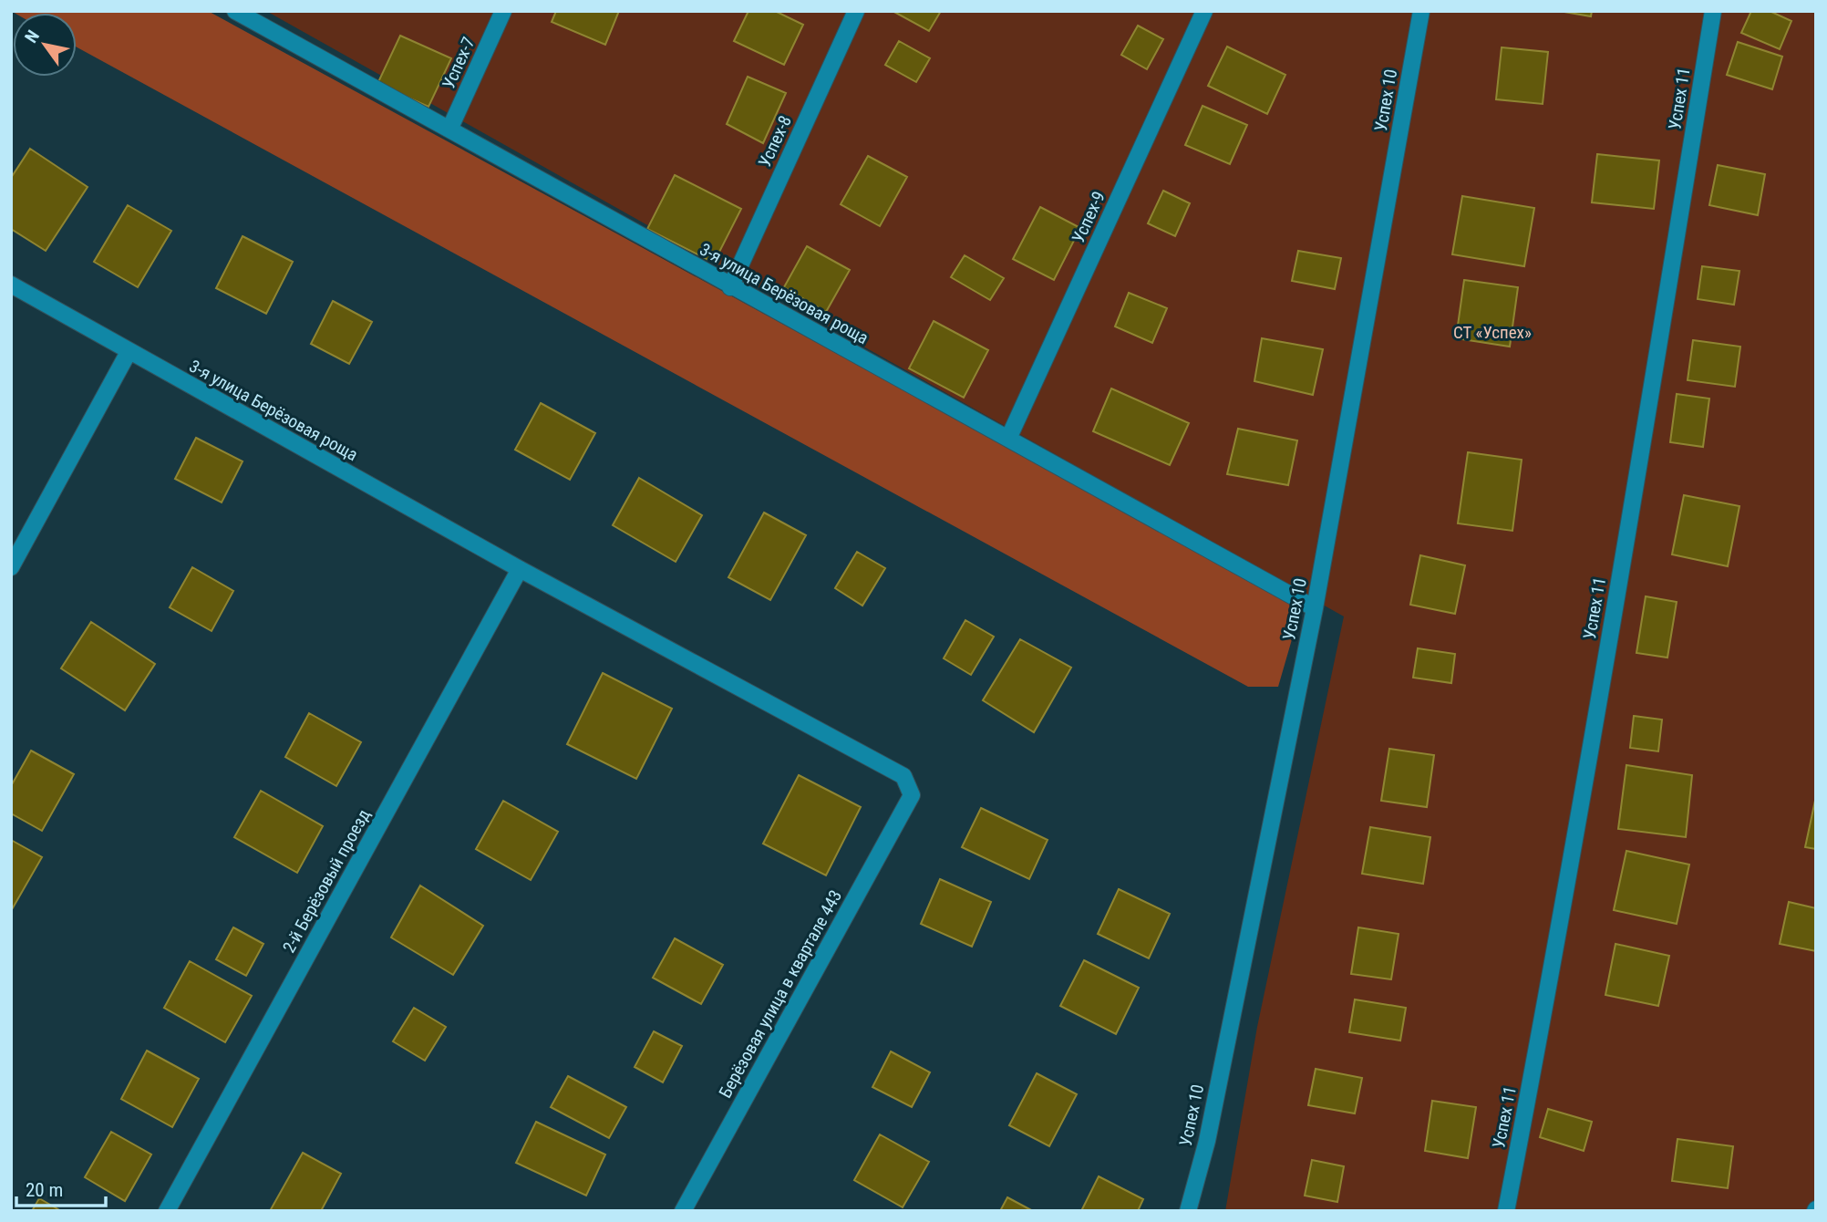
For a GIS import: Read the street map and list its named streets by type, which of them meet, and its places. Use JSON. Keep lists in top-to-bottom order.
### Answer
{
  "streets": {
    "street": [
      "Успех-7",
      "Успех 11",
      "Успех 10",
      "Успех-8",
      "Успех-9",
      "3-я улица Берёзовая роща",
      "2-й Берёзовый проезд",
      "Берёзовая улица в квартале 443"
    ]
  },
  "crossings": [
    ["Успех-7", "3-я улица Берёзовая роща"],
    ["Успех 10", "3-я улица Берёзовая роща"],
    ["Успех-8", "3-я улица Берёзовая роща"],
    ["Успех-9", "3-я улица Берёзовая роща"],
    ["3-я улица Берёзовая роща", "2-й Берёзовый проезд"],
    ["3-я улица Берёзовая роща", "Берёзовая улица в квартале 443"]
  ],
  "parks": ["СТ «Успех»"],
  "scale_bar": "20 m",
  "north": "top left"
}
